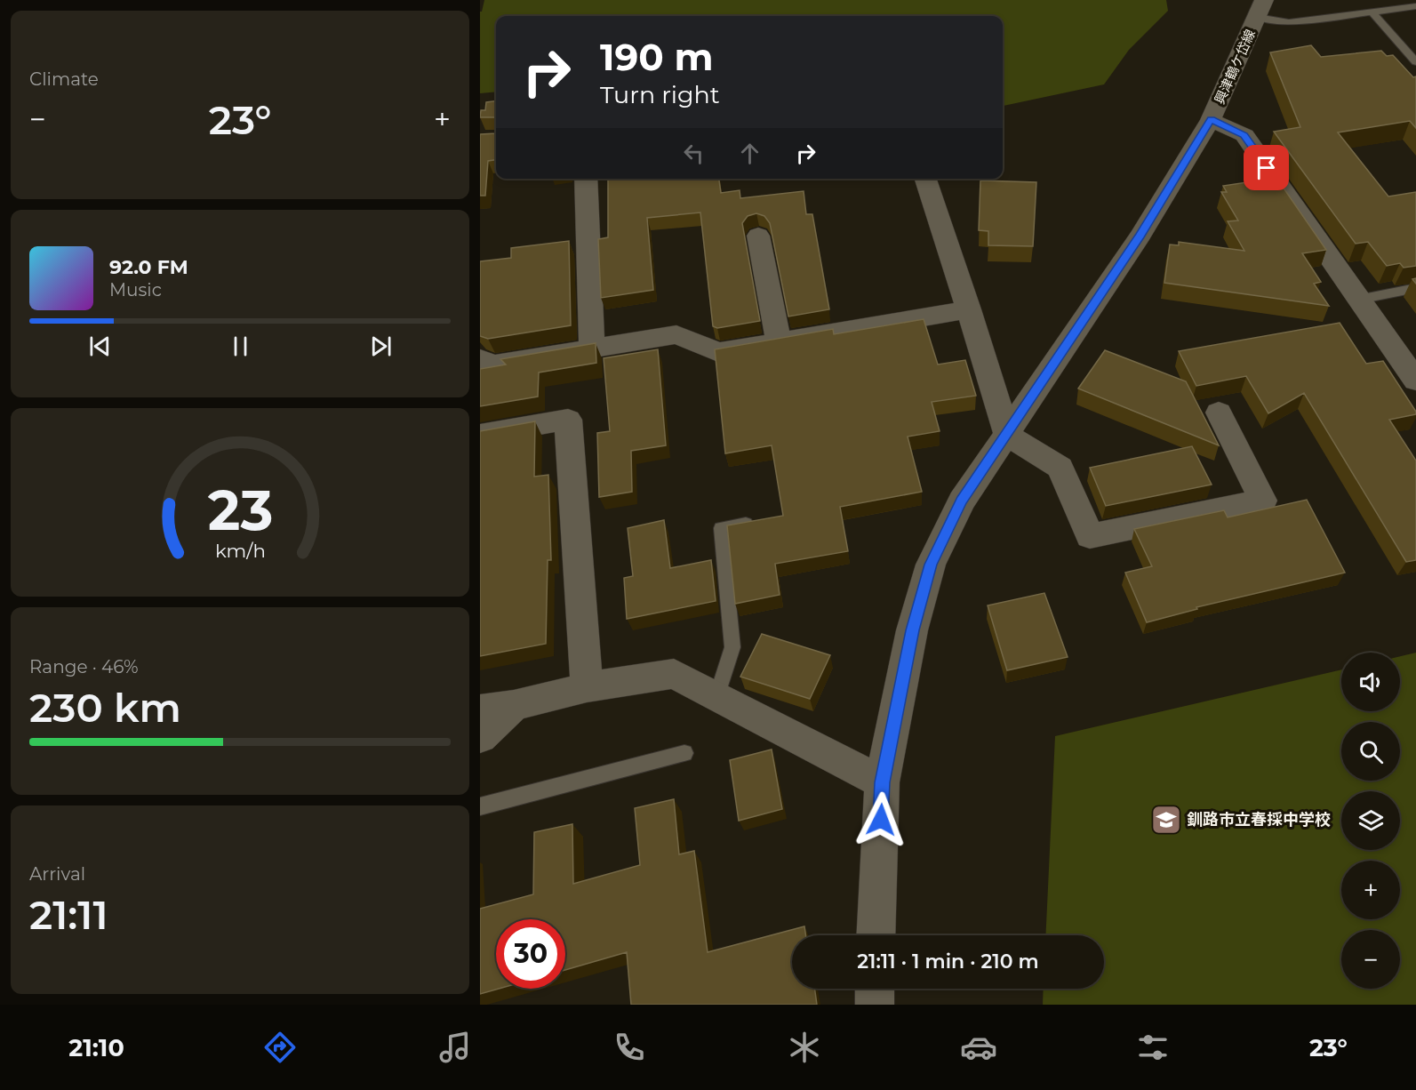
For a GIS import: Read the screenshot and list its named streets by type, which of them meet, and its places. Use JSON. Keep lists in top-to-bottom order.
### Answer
{
  "streets": {
    "street": ["興津鶴ケ岱線"]
  },
  "places": {
    "school or university": ["釧路市立春採中学校"]
  },
  "page": {
    "tile": [
      "Climate",
      ["Range · 46%", "230 km"],
      ["Arrival", "21:11"]
    ],
    "turn": ["190 m", "Turn right"],
    "heat": ["−", "23°", "+"],
    "song": ["92.0 FM", "Music"],
    "map_buttons": ["+", "−"],
    "limit": "30",
    "trip": "21:11 · 1 min · 210 m",
    "tabs": ["21:10", "23°"],
    "gauge": ["23", "km/h"]
  }
}
